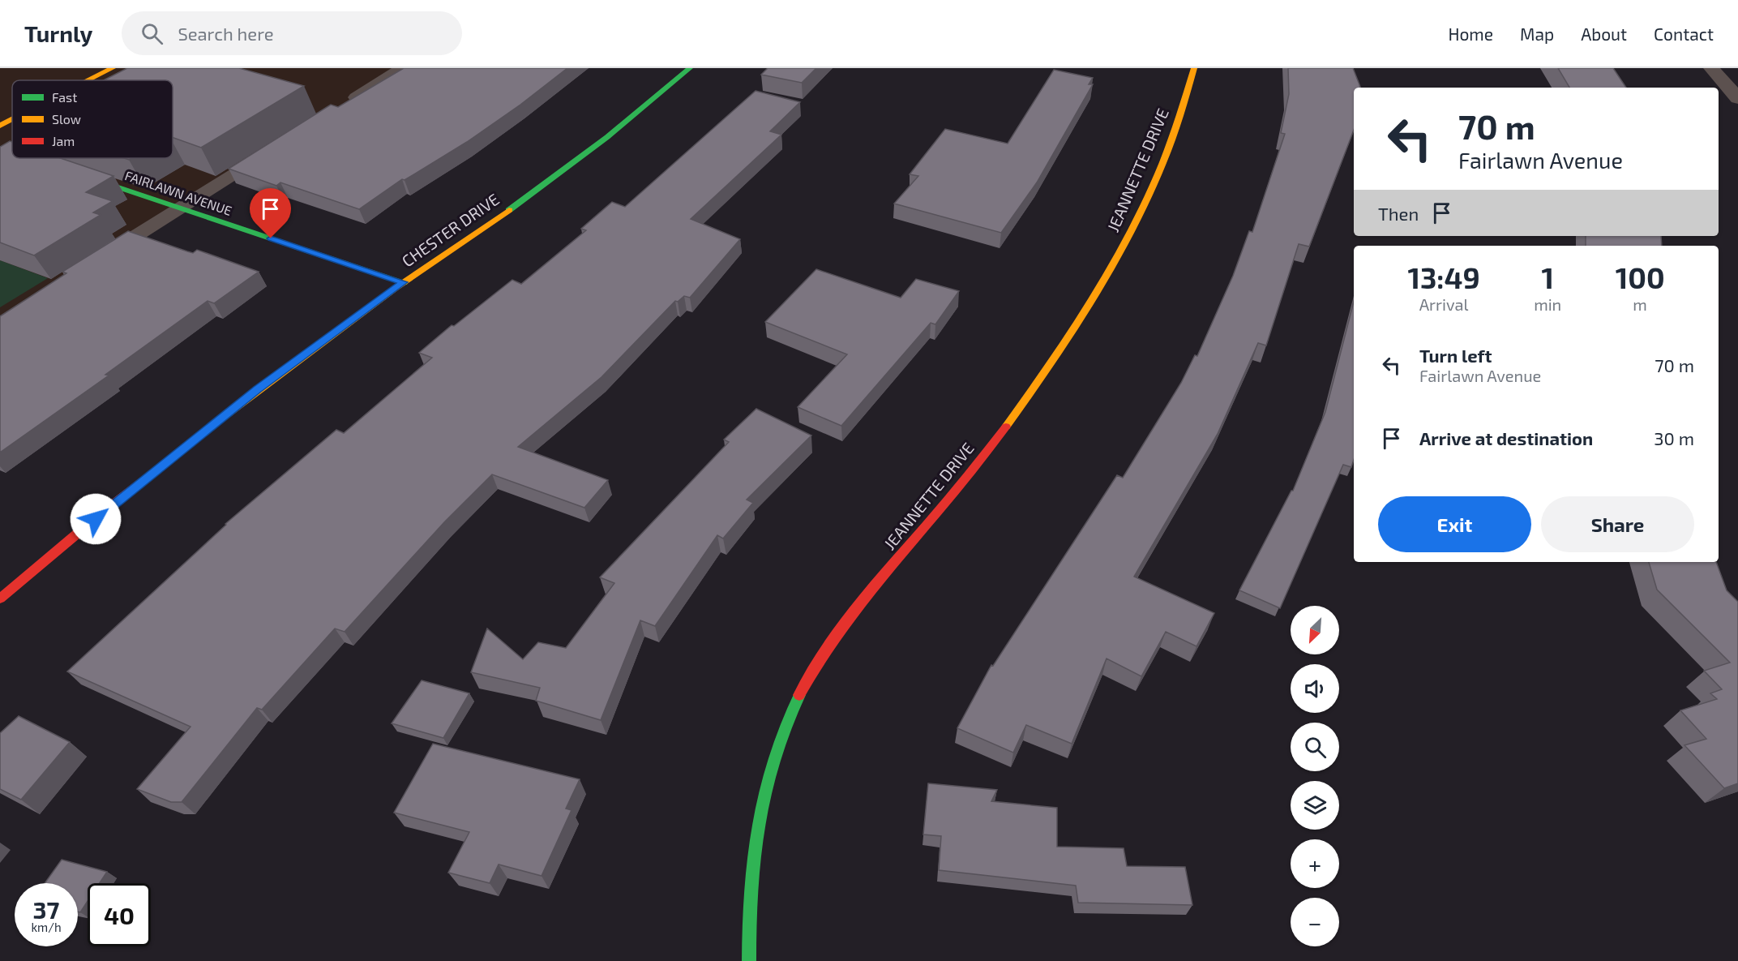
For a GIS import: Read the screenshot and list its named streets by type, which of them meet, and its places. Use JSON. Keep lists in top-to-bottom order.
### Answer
{
  "streets": {
    "street": ["JEANNETTE DRIVE", "FAIRLAWN AVENUE", "CHESTER DRIVE"]
  },
  "crossings": [
    ["FAIRLAWN AVENUE", "CHESTER DRIVE"]
  ],
  "legend": ["Fast", "Slow", "Jam"],
  "north": "bottom left",
  "page": {
    "header": "Turnly",
    "search": "Search here",
    "nav": [
      "Home",
      "Map",
      "About",
      "Contact"
    ],
    "turn": ["70 m", "Fairlawn Avenue"],
    "then": "Then",
    "eta": [
      "13:49",
      "Arrival",
      "1",
      "min",
      "100",
      "m"
    ],
    "list": [
      {
        "name": "Turn left",
        "note": "Fairlawn Avenue",
        "value": "70 m"
      },
      {
        "name": "Arrive at destination",
        "value": "30 m"
      }
    ],
    "buttons": ["Exit", "Share"],
    "map_buttons": ["+", "−"],
    "speed": "37 km/h",
    "limit": "40"
  }
}
